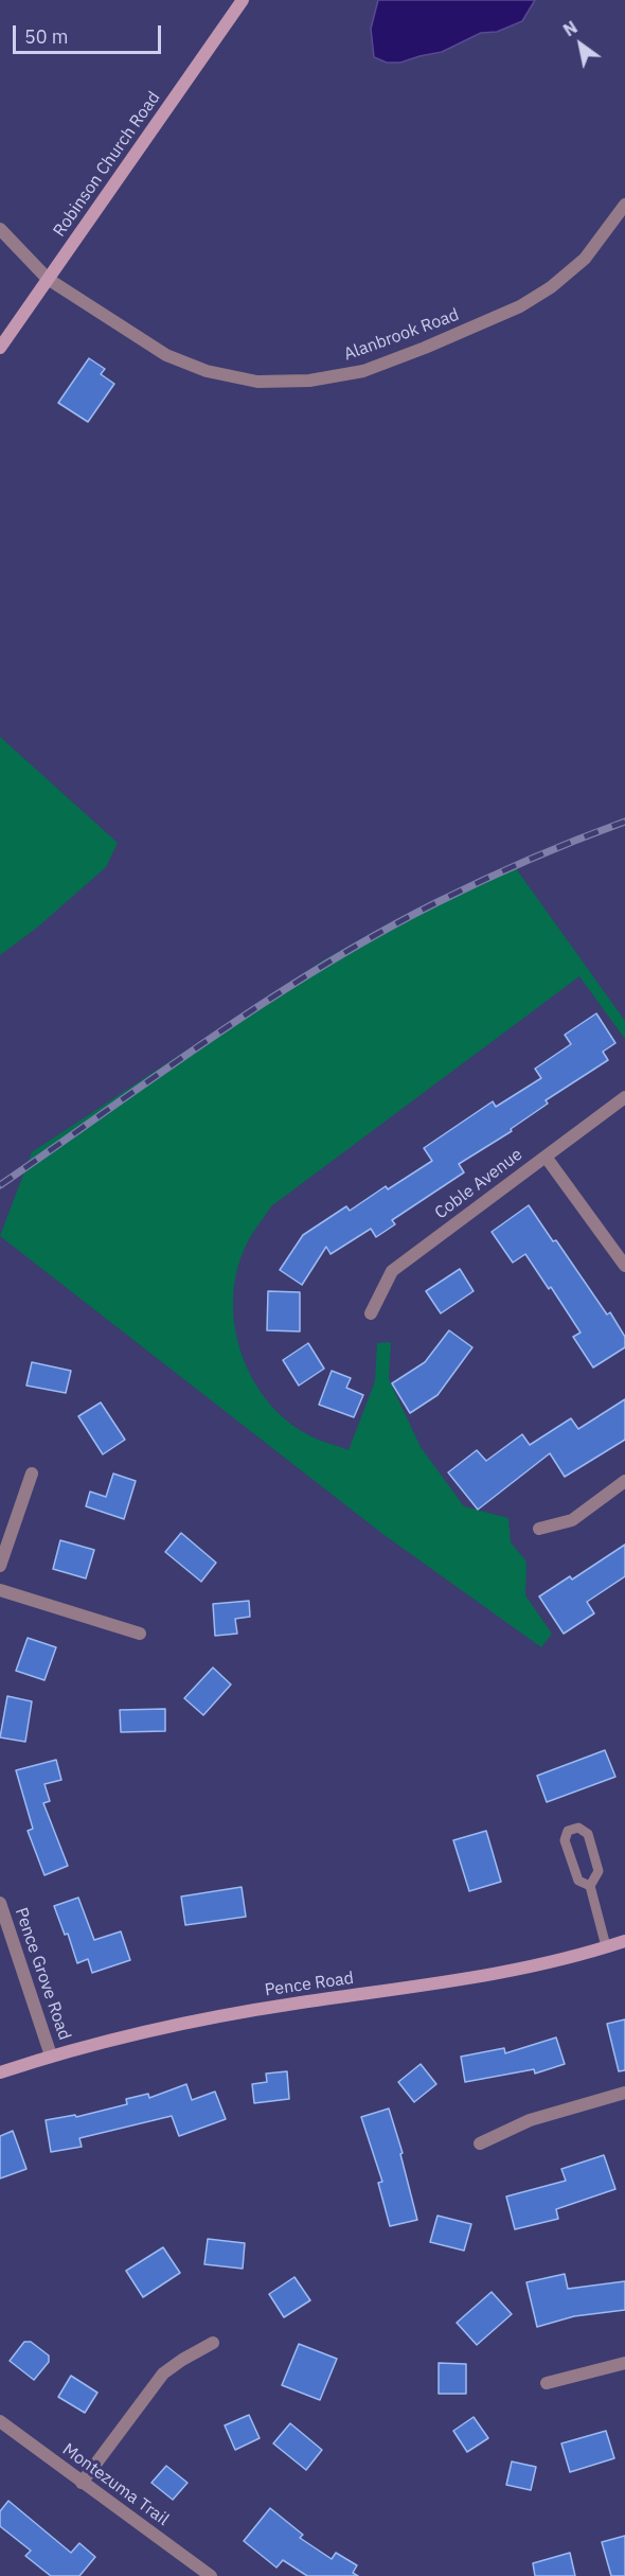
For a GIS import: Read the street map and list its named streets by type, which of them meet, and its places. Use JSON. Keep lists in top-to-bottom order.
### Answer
{
  "streets": {
    "street": [
      "Robinson Church Road",
      "Alanbrook Road",
      "Coble Avenue",
      "Pence Grove Road",
      "Pence Road",
      "Montezuma Trail"
    ]
  },
  "crossings": [
    ["Robinson Church Road", "Alanbrook Road"],
    ["Pence Grove Road", "Pence Road"]
  ],
  "scale_bar": "50 m",
  "north": "top left"
}
